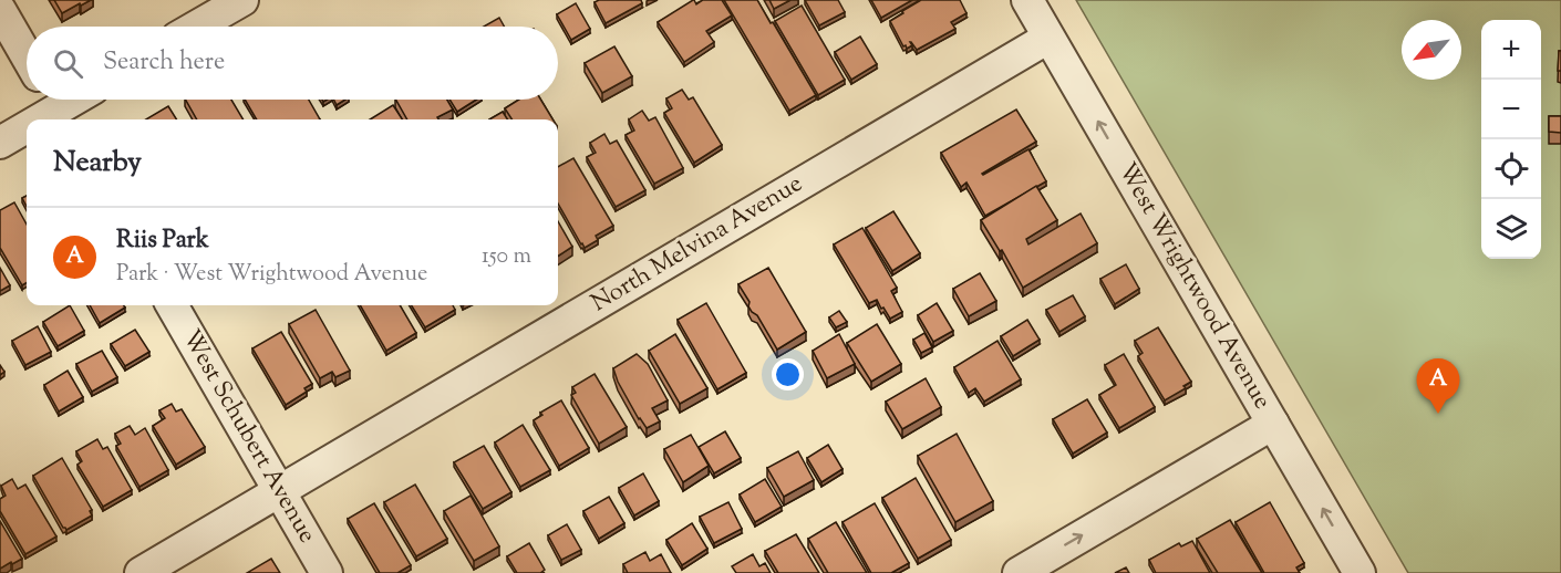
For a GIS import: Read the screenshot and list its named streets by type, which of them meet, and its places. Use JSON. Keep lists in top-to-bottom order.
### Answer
{
  "streets": {
    "street": ["North Melvina Avenue", "West Wrightwood Avenue", "West Schubert Avenue"]
  },
  "crossings": [
    ["North Melvina Avenue", "West Wrightwood Avenue"],
    ["North Melvina Avenue", "West Schubert Avenue"]
  ],
  "one_way": ["West Wrightwood Avenue"],
  "north": "bottom left",
  "page": {
    "map_buttons": ["+", "−"],
    "search": "Search here",
    "heading": "Nearby",
    "list": [
      {
        "mark": "A",
        "name": "Riis Park",
        "note": "Park · West Wrightwood Avenue",
        "value": "150 m"
      }
    ],
    "pins": "A"
  }
}
